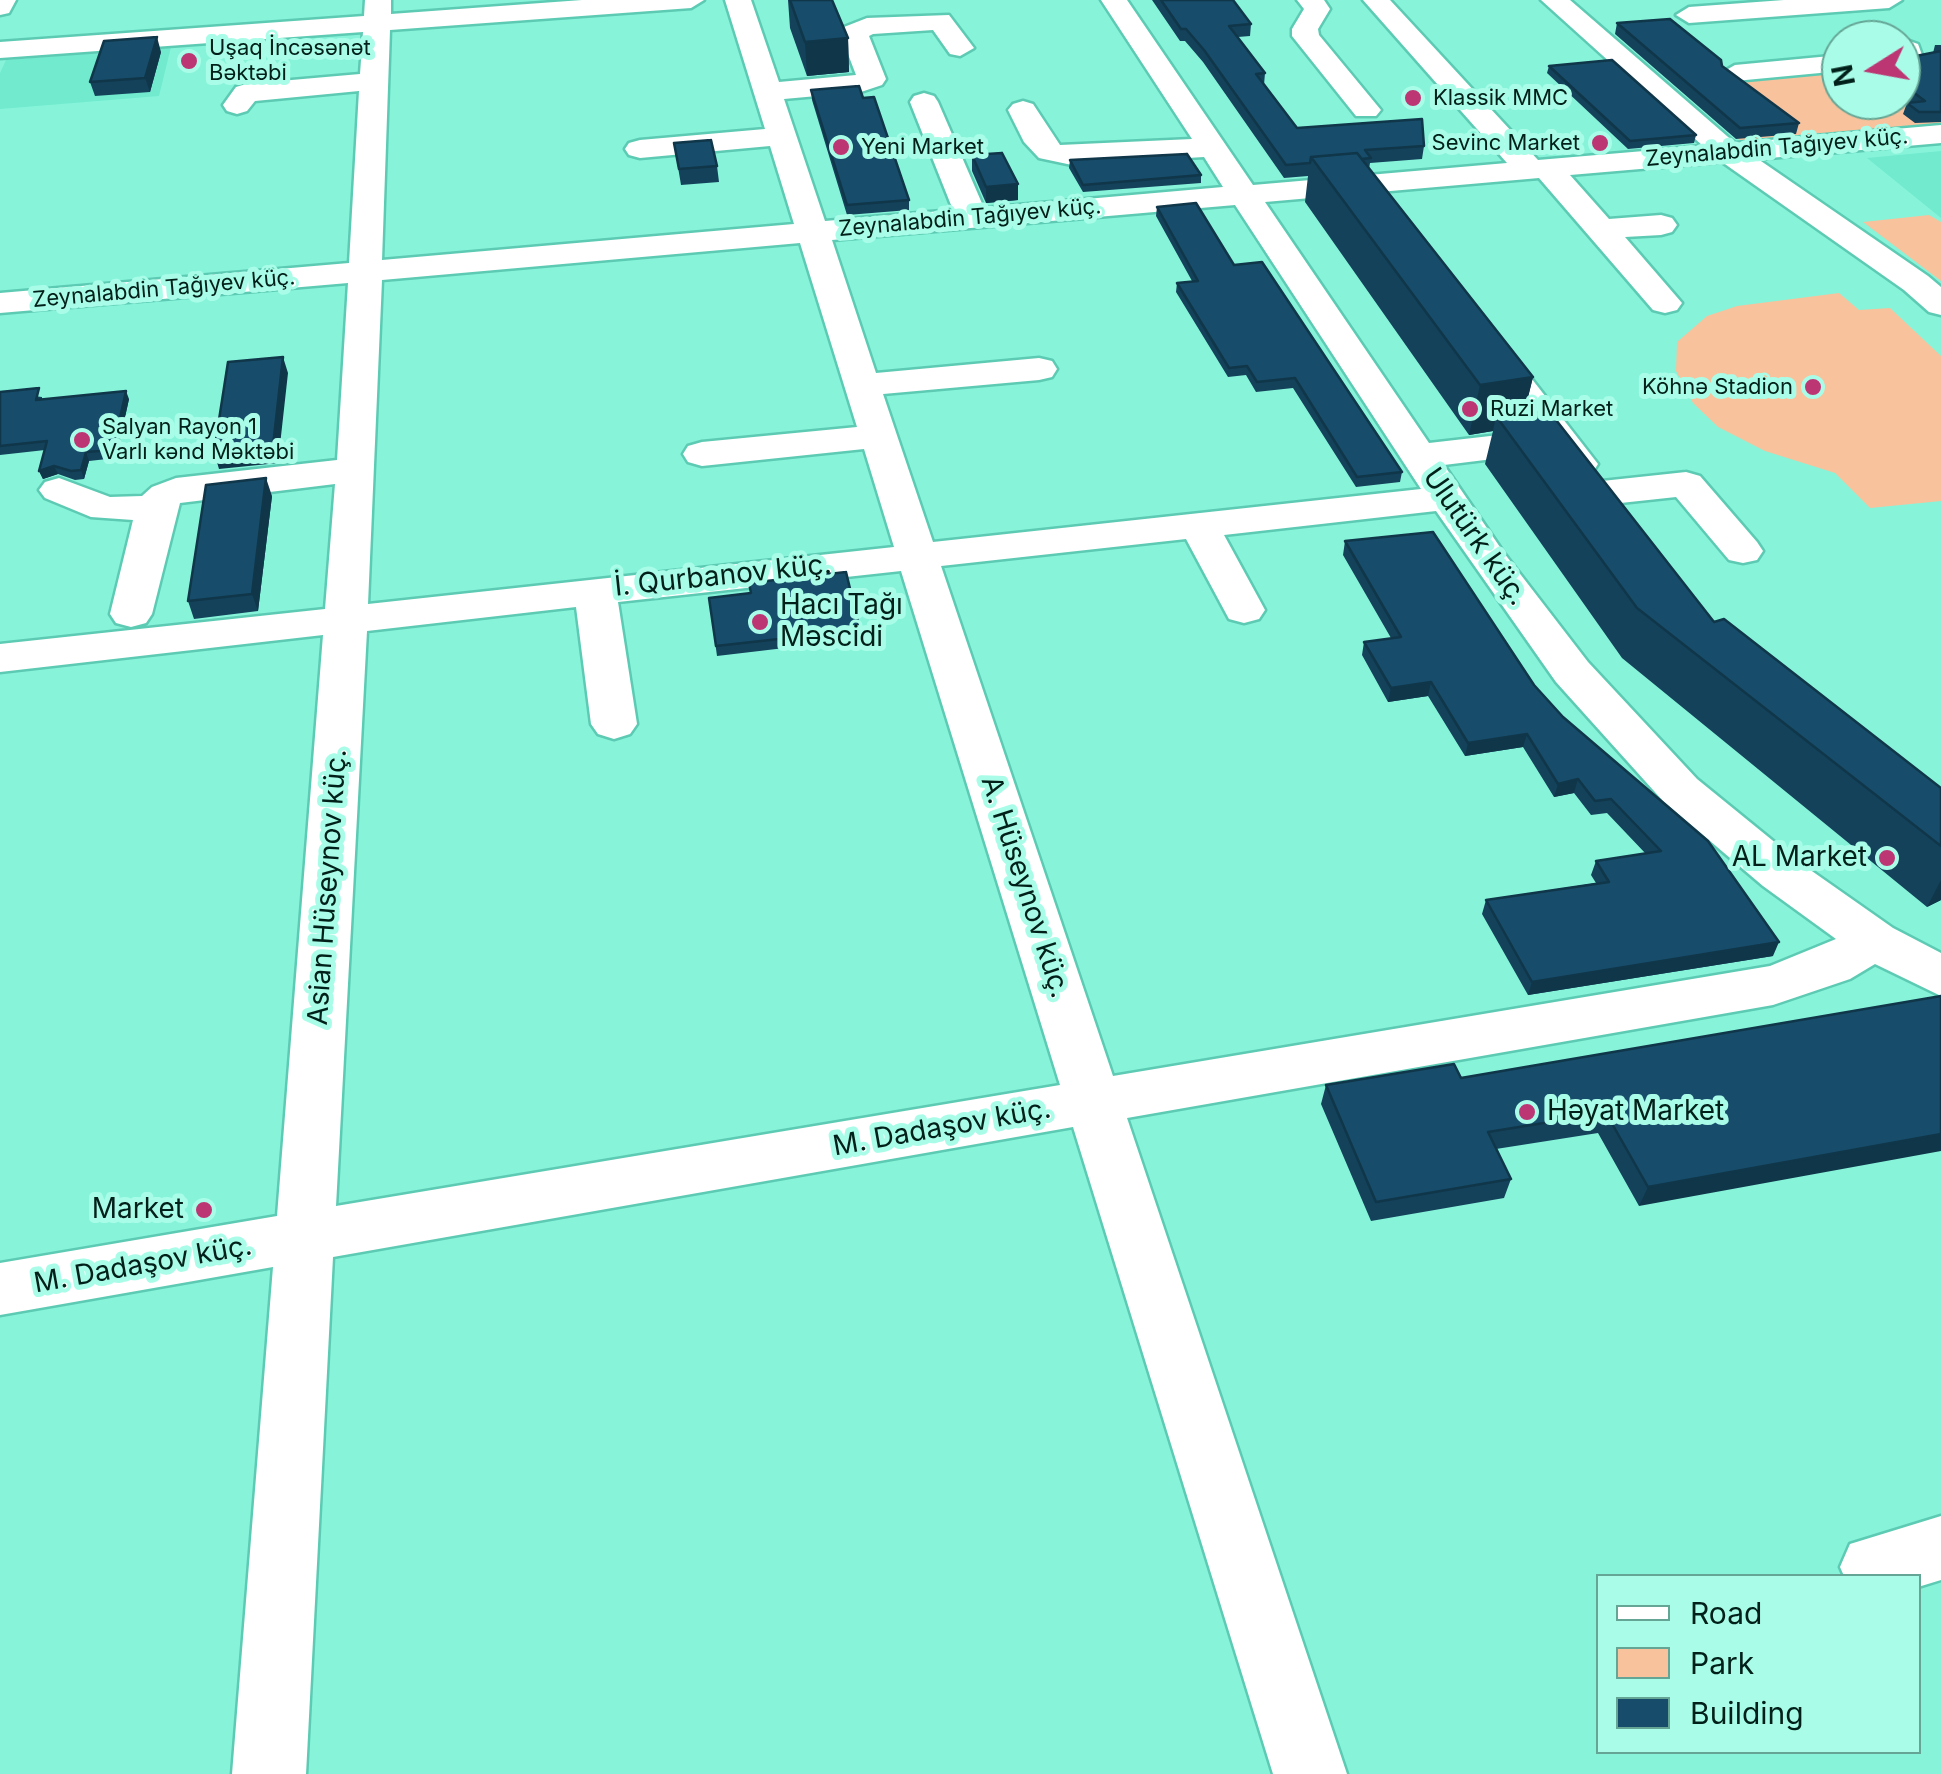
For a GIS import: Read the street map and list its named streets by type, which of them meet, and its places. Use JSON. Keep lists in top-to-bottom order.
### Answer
{
  "streets": {
    "street": [
      "Zeynalabdin Tağıyev küç.",
      "Ulutürk küç.",
      "İ. Qurbanov küç.",
      "Asian Hüseynov küç.",
      "A. Hüseynov küç.",
      "M. Dadaşov küç."
    ]
  },
  "crossings": [
    ["Zeynalabdin Tağıyev küç.", "Ulutürk küç."],
    ["Zeynalabdin Tağıyev küç.", "Asian Hüseynov küç."],
    ["Zeynalabdin Tağıyev küç.", "A. Hüseynov küç."],
    ["Ulutürk küç.", "İ. Qurbanov küç."],
    ["Ulutürk küç.", "M. Dadaşov küç."],
    ["İ. Qurbanov küç.", "Asian Hüseynov küç."],
    ["İ. Qurbanov küç.", "A. Hüseynov küç."],
    ["Asian Hüseynov küç.", "M. Dadaşov küç."],
    ["A. Hüseynov küç.", "M. Dadaşov küç."]
  ],
  "places": [
    "Uşaq İncəsənət Bəktəbi",
    "Klassik MMC",
    "Sevinc Market",
    "Yeni Market",
    "Köhnə Stadion",
    "Ruzi Market",
    "Salyan Rayon 1 Varlı kənd Məktəbi",
    "Hacı Tağı Məscidi",
    "AL Market",
    "Həyat Market",
    "Market"
  ],
  "legend": ["Road", "Park", "Building"],
  "north": "left"
}
